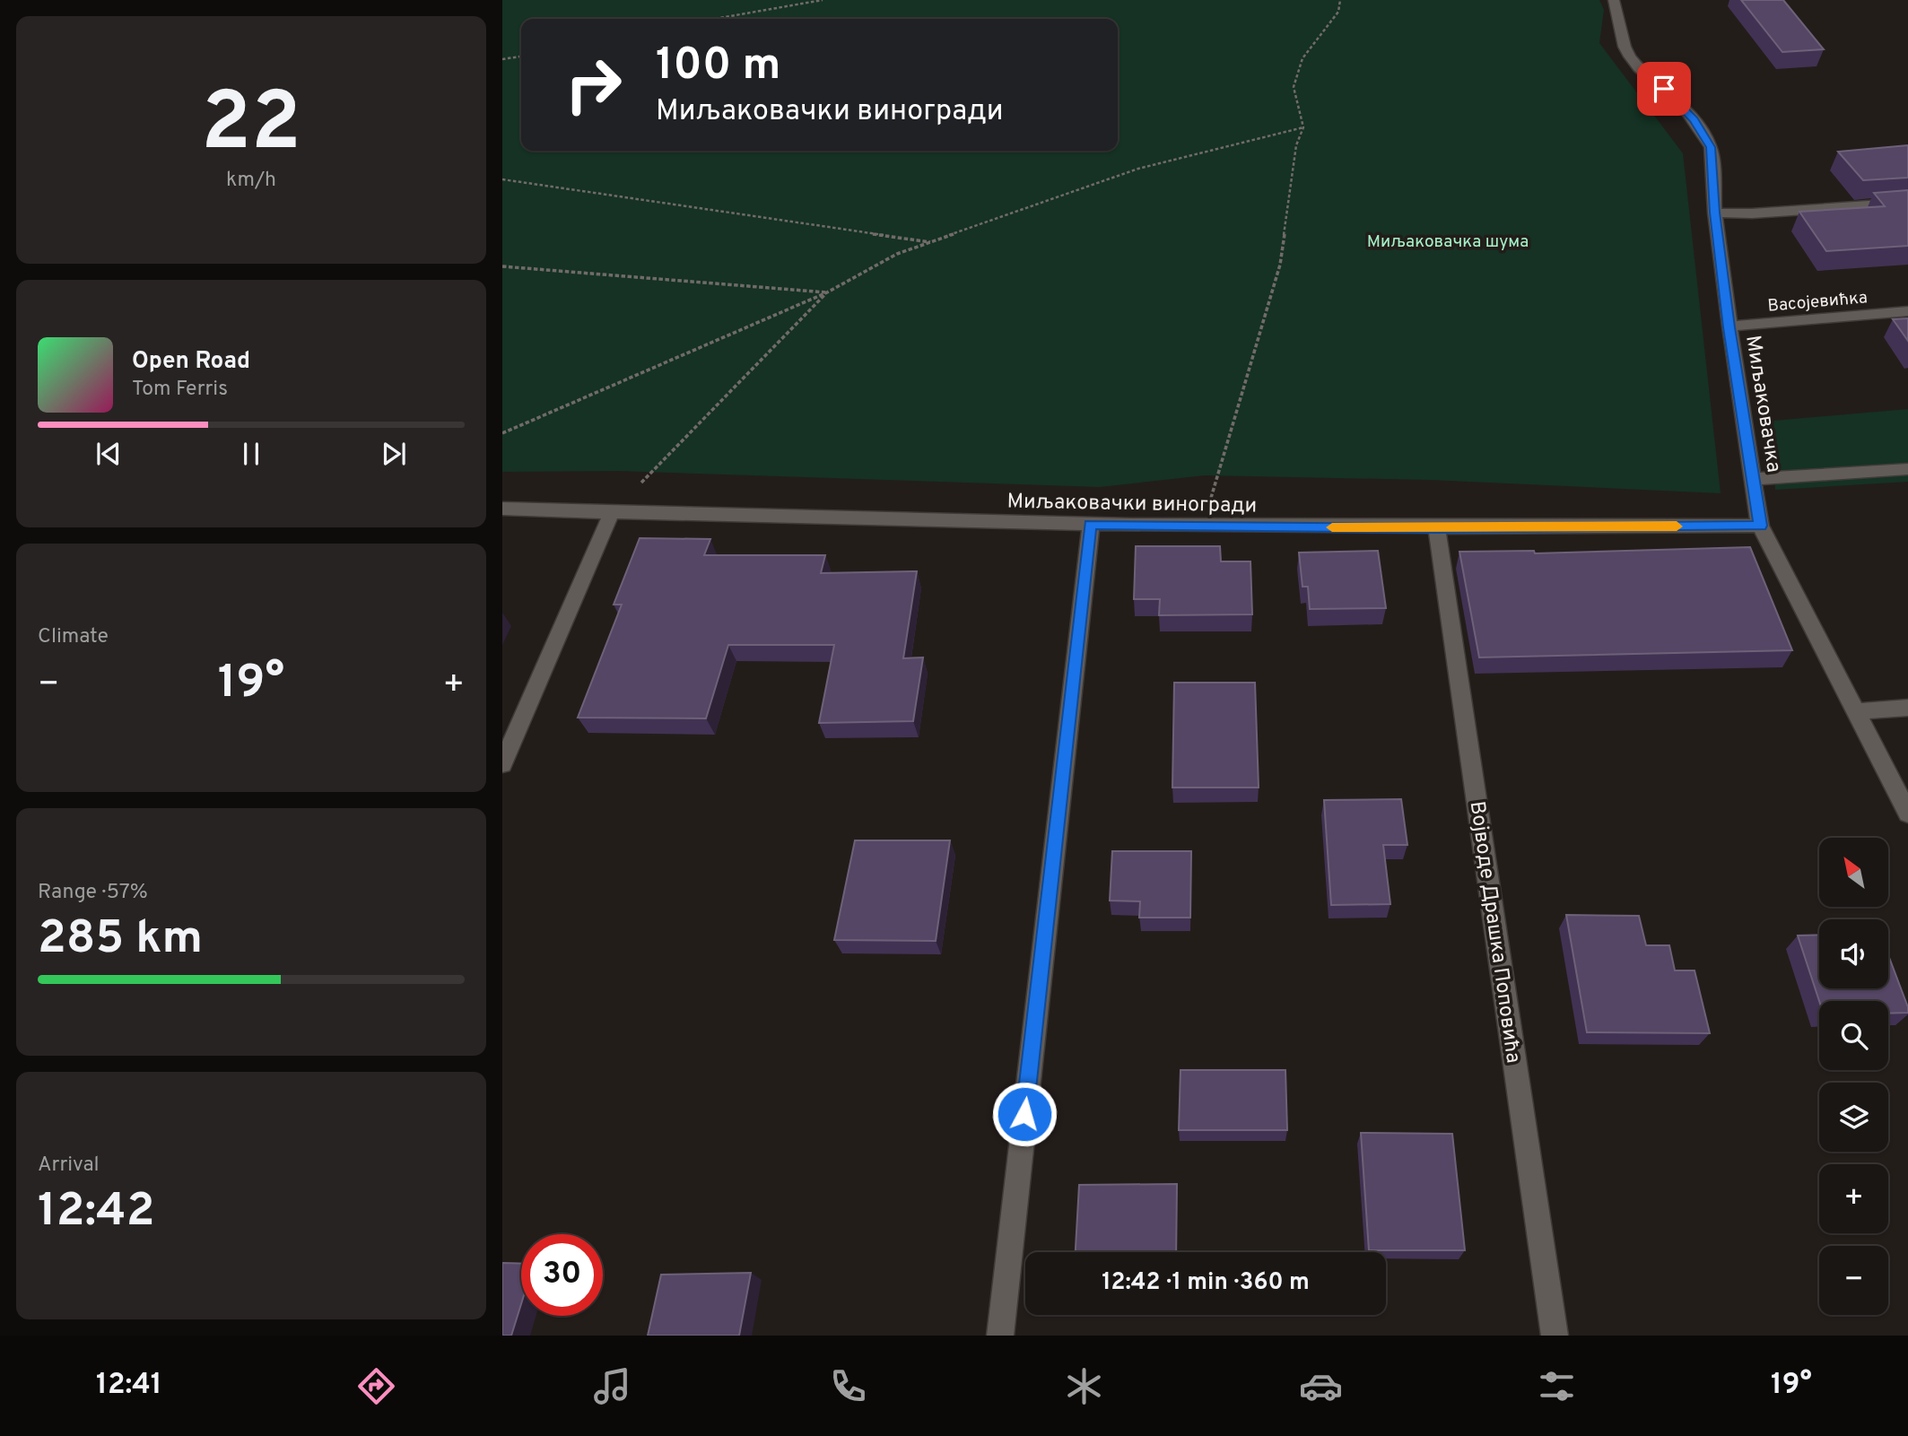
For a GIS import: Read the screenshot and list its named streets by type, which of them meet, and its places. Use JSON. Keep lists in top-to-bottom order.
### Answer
{
  "streets": {
    "street": [
      "Васојевићка",
      "Миљаковачка",
      "Миљаковачки виногради",
      "Војводе Драшка Поповића"
    ]
  },
  "crossings": [
    ["Васојевићка", "Миљаковачка"],
    ["Миљаковачка", "Миљаковачки виногради"],
    ["Миљаковачки виногради", "Војводе Драшка Поповића"]
  ],
  "parks": ["Миљаковачка шума"],
  "north": "top left",
  "page": {
    "tile": [
      ["22", "km/h"],
      "Climate",
      ["Range · 57%", "285 km"],
      ["Arrival", "12:42"]
    ],
    "turn": ["100 m", "Миљаковачки виногради"],
    "song": ["Open Road", "Tom Ferris"],
    "heat": ["−", "19°", "+"],
    "map_buttons": ["+", "−"],
    "limit": "30",
    "trip": "12:42 · 1 min · 360 m",
    "tabs": ["12:41", "19°"]
  }
}
